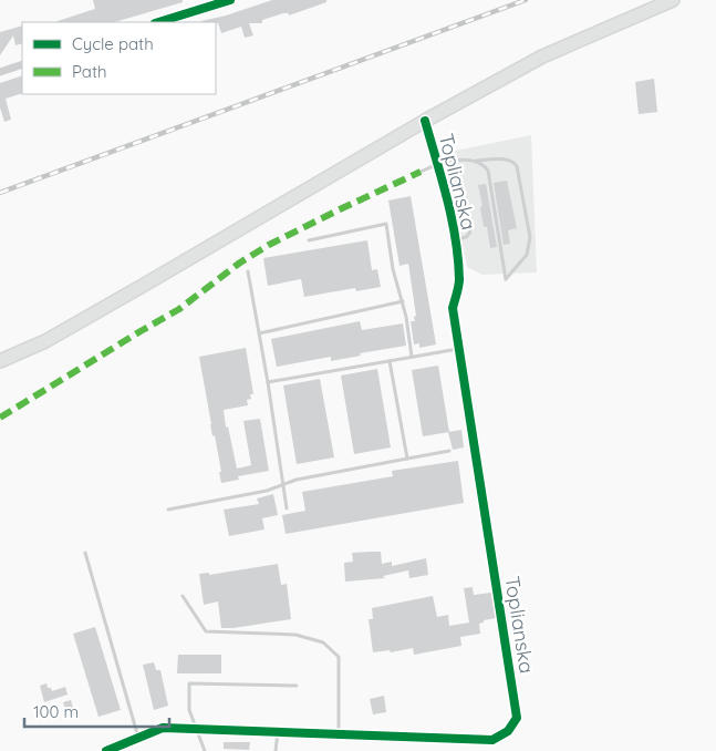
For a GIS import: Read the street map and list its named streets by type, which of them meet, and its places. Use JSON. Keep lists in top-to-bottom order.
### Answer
{
  "streets": {
    "street": ["Toplianska"]
  },
  "legend": ["Cycle path", "Path"],
  "scale_bar": "100 m"
}
